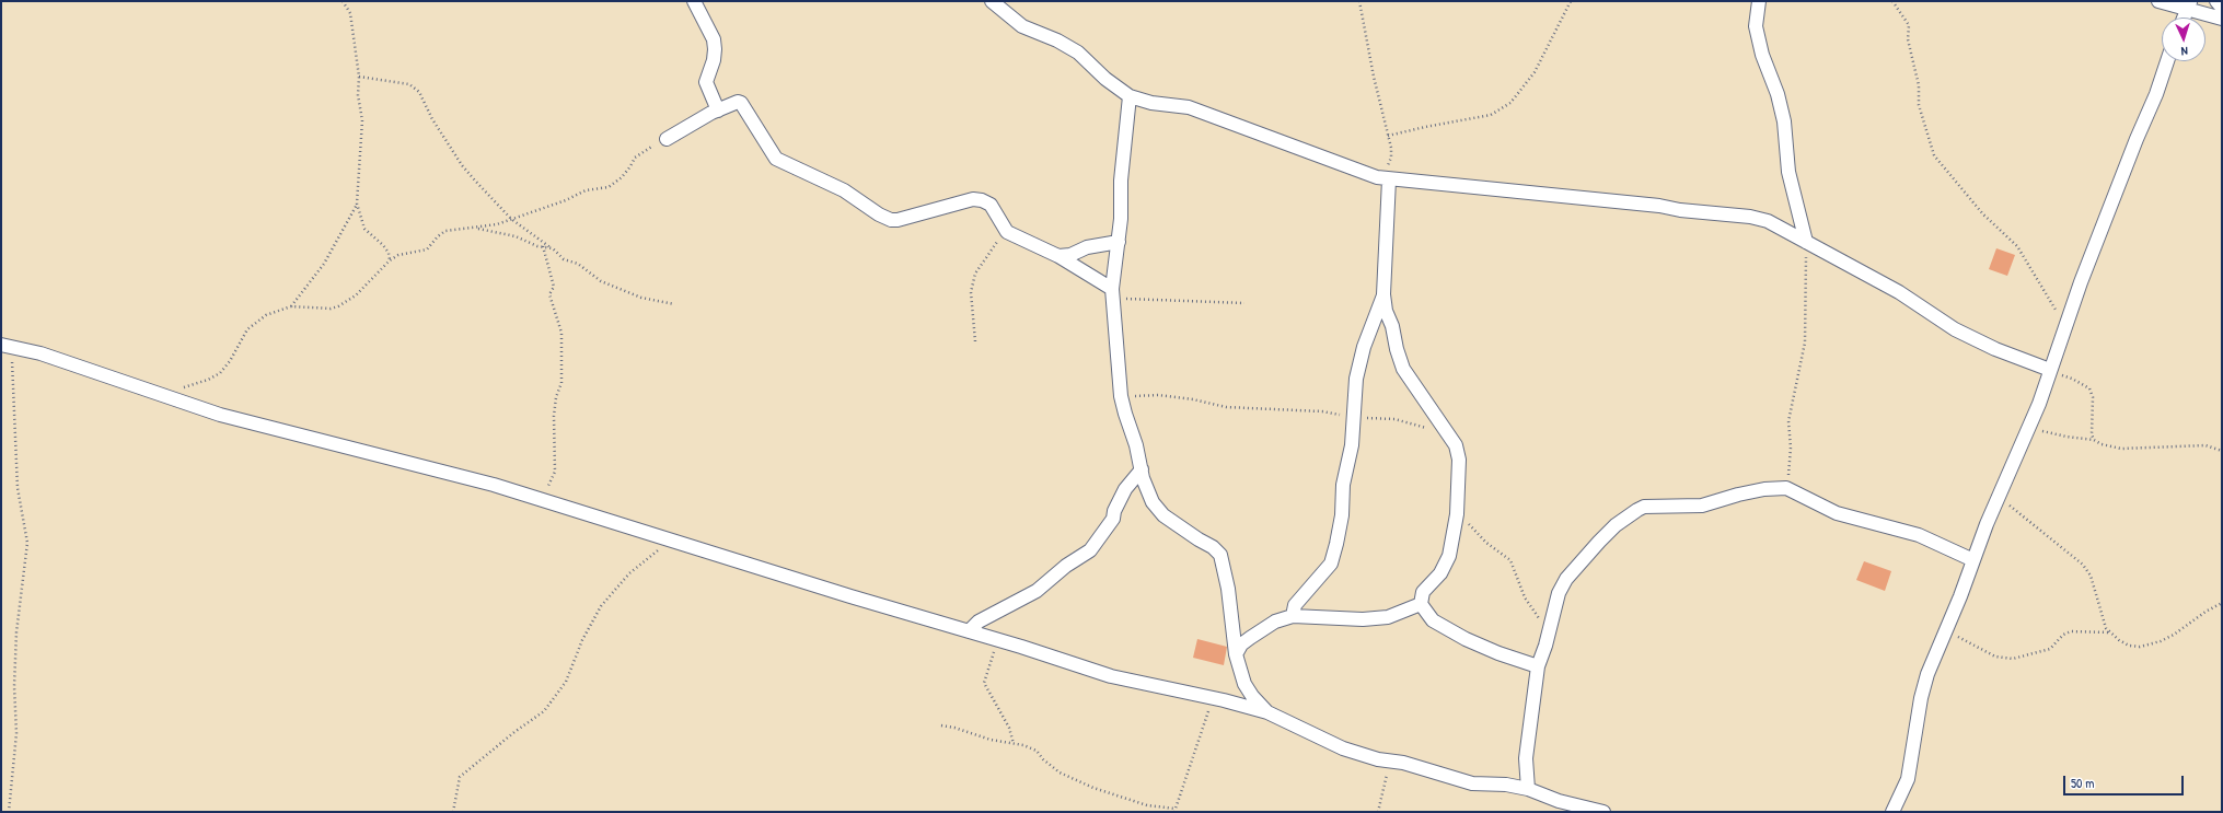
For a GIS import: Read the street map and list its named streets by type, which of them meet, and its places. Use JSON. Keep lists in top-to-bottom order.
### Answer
{
  "scale_bar": "50 m",
  "north": "bottom"
}
